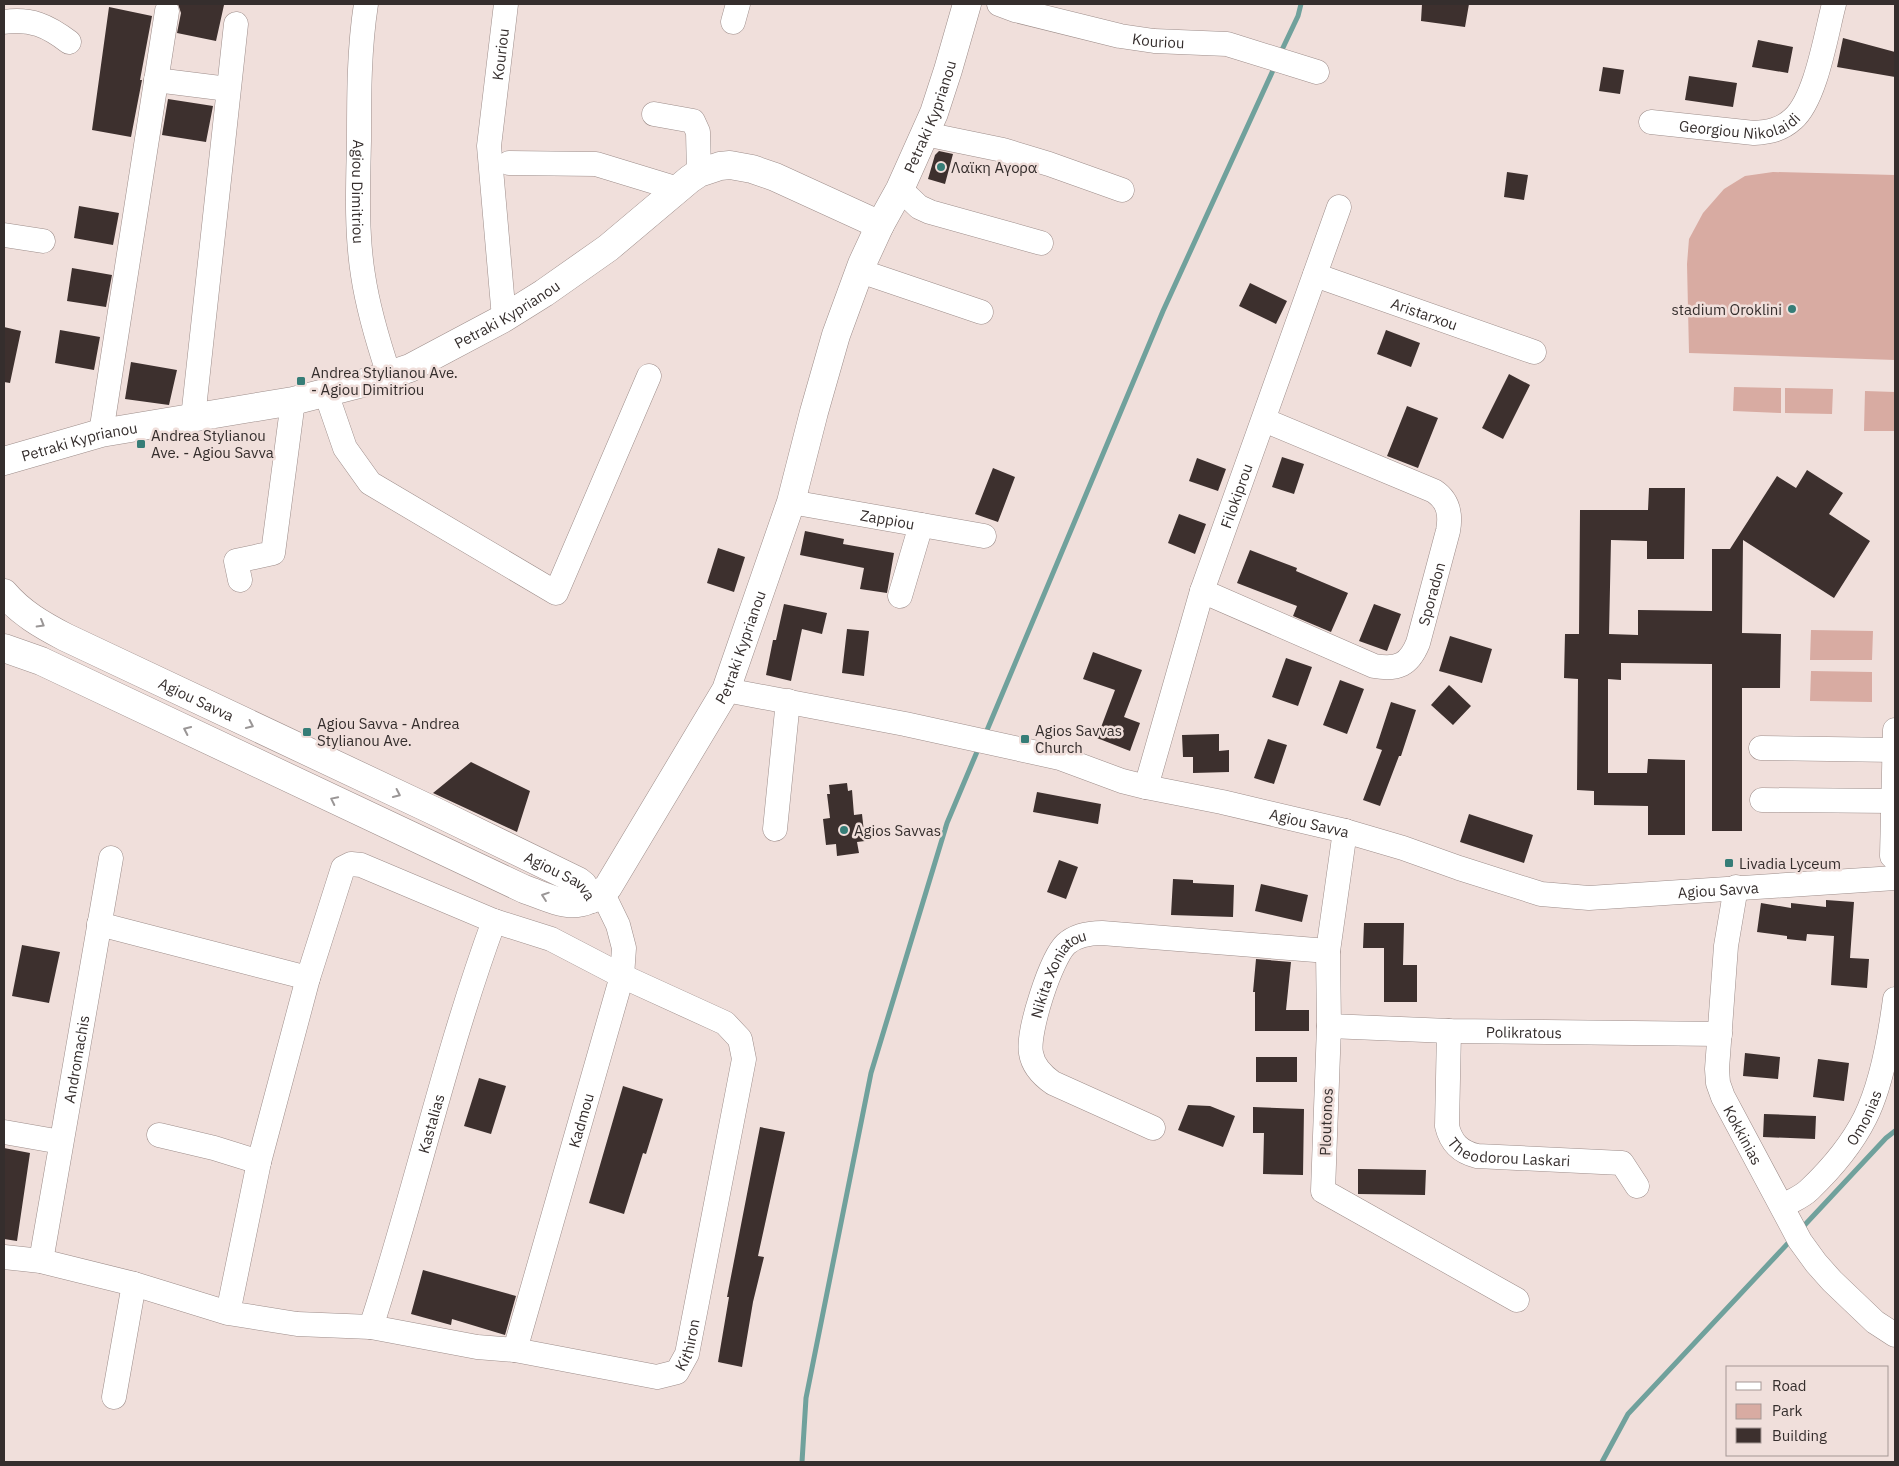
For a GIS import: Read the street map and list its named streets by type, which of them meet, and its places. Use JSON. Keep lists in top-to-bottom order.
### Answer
{
  "streets": {
    "main road": ["Petraki Kyprianou", "Agiou Savva"],
    "street": [
      "Kouriou",
      "Georgiou Nikolaidi",
      "Agiou Dimitriou",
      "Aristarxou",
      "Filokiprou",
      "Zappiou",
      "Sporadon",
      "Nikita Xoniatou",
      "Polikratous",
      "Andromachis",
      "Omonias",
      "Kadmou",
      "Ploutonos",
      "Kastalias",
      "Kokkinias",
      "Theodorou Laskari",
      "Kithiron"
    ]
  },
  "crossings": [
    ["Kouriou", "Petraki Kyprianou"],
    ["Petraki Kyprianou", "Agiou Dimitriou"],
    ["Petraki Kyprianou", "Zappiou"],
    ["Petraki Kyprianou", "Agiou Savva"],
    ["Petraki Kyprianou", "Kadmou"],
    ["Aristarxou", "Filokiprou"],
    ["Filokiprou", "Sporadon"],
    ["Filokiprou", "Agiou Savva"],
    ["Agiou Savva", "Kadmou"],
    ["Agiou Savva", "Ploutonos"],
    ["Agiou Savva", "Kokkinias"],
    ["Nikita Xoniatou", "Ploutonos"],
    ["Polikratous", "Ploutonos"],
    ["Polikratous", "Kokkinias"],
    ["Polikratous", "Theodorou Laskari"],
    ["Andromachis", "Kithiron"],
    ["Omonias", "Kokkinias"],
    ["Kadmou", "Kithiron"],
    ["Kastalias", "Kithiron"]
  ],
  "places": {
    "other": ["Λαϊκη Αγορα", "stadium Oroklini", "Agios Savvas"],
    "transit": [
      "Andrea Stylianou Ave. - Agiou Dimitriou",
      "Andrea Stylianou Ave. - Agiou Savva",
      "Agiou Savva - Andrea Stylianou Ave.",
      "Agios Savvas Church",
      "Livadia Lyceum"
    ]
  },
  "legend": ["Road", "Park", "Building"]
}
